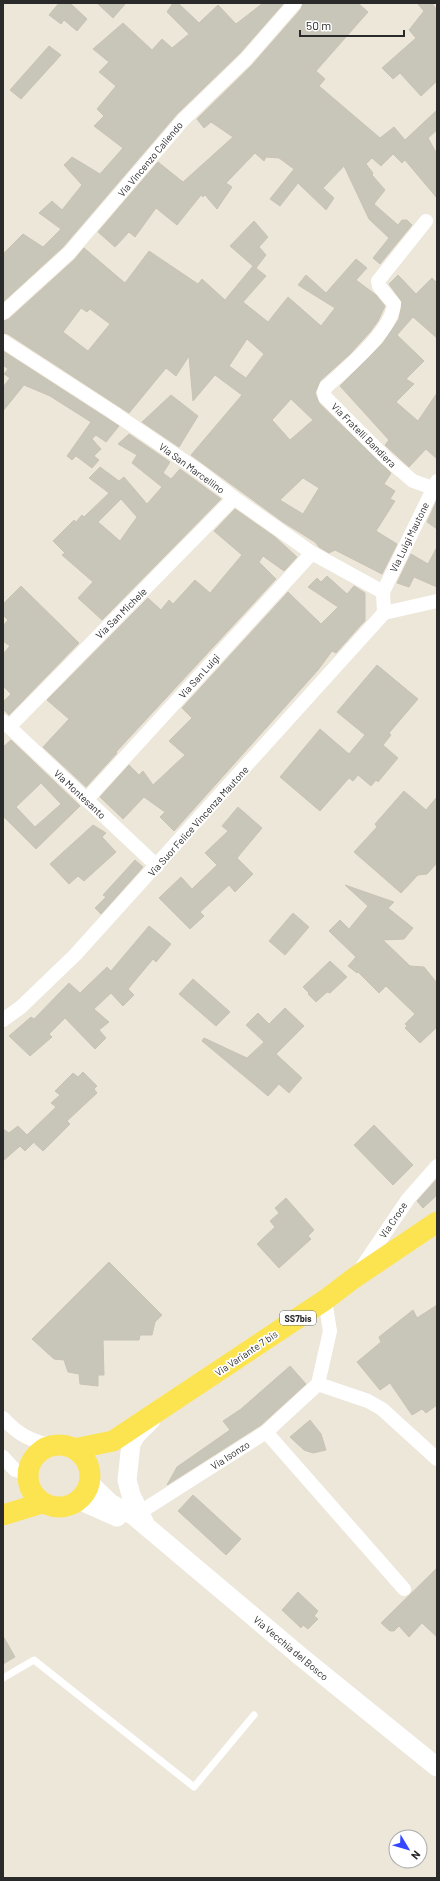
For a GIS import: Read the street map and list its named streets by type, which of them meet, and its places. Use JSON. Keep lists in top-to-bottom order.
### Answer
{
  "streets": {
    "main road": ["SS7bis", "Via Variante 7 bis", "Via Vecchia del Bosco"],
    "street": [
      "Via Vincenzo Caliendo",
      "Via Fratelli Bandiera",
      "Via San Marcellino",
      "Via Luigi Mautone",
      "Via San Michele",
      "Via San Luigi",
      "Via Montesanto",
      "Via Suor Felice Vincenza Mautone",
      "Via Croce",
      "Via Isonzo"
    ]
  },
  "crossings": [
    ["Via Fratelli Bandiera", "Via Luigi Mautone"],
    ["Via San Marcellino", "Via Luigi Mautone"],
    ["Via San Marcellino", "Via San Michele"],
    ["Via San Marcellino", "Via San Luigi"],
    ["Via San Michele", "Via Montesanto"],
    ["Via San Luigi", "Via Montesanto"],
    ["Via Montesanto", "Via Suor Felice Vincenza Mautone"],
    ["Via Croce", "Via Variante 7 bis"],
    ["SS7bis", "Via Variante 7 bis"],
    ["SS7bis", "Via Vecchia del Bosco"],
    ["Via Variante 7 bis", "Via Vecchia del Bosco"],
    ["Via Isonzo", "Via Vecchia del Bosco"]
  ],
  "scale_bar": "50 m",
  "north": "bottom right"
}
